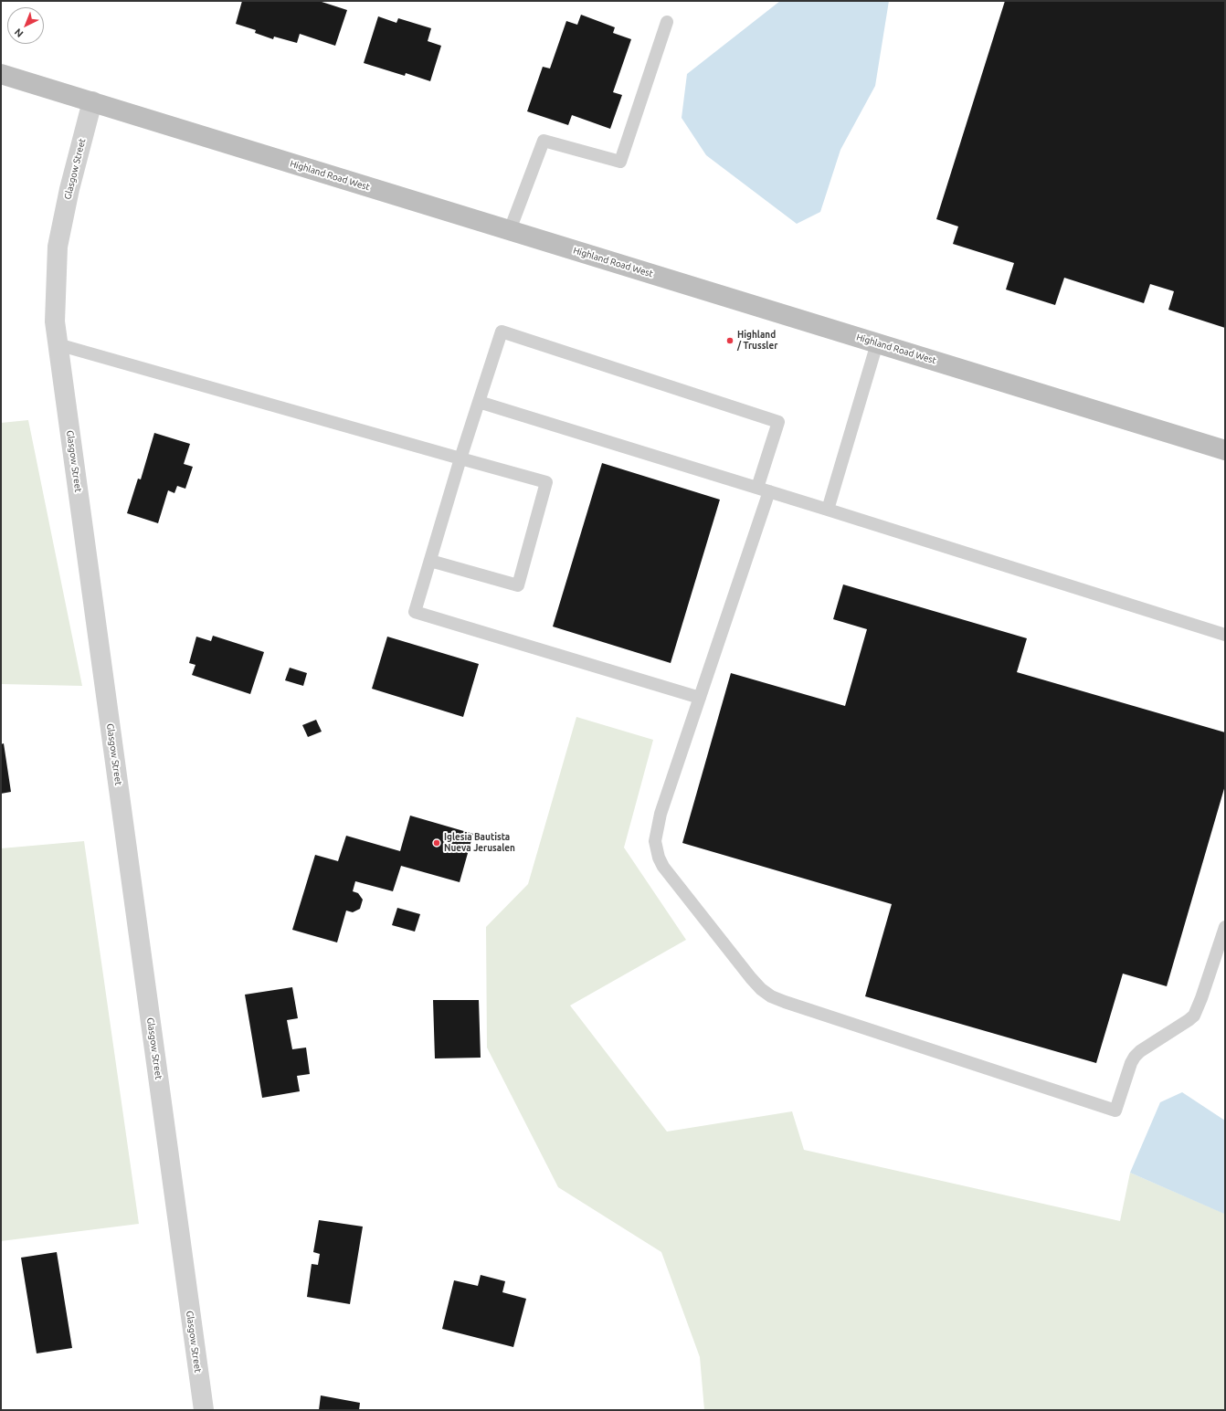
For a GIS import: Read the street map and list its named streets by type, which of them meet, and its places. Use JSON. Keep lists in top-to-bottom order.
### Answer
{
  "streets": {
    "main road": ["Highland Road West"],
    "street": ["Glasgow Street"]
  },
  "crossings": [
    ["Glasgow Street", "Highland Road West"]
  ],
  "places": ["Highland / Trussler", "Iglesia Bautista Nueva Jerusalen"],
  "north": "bottom left"
}
